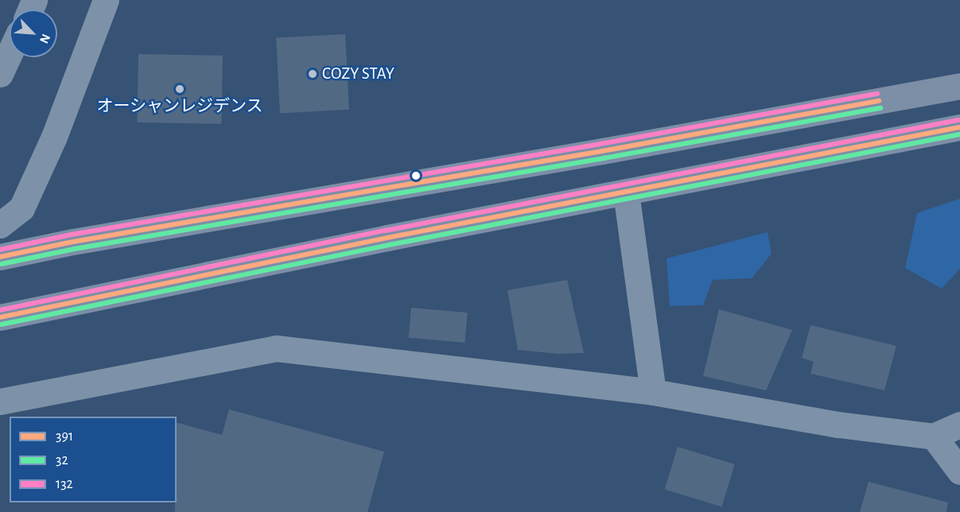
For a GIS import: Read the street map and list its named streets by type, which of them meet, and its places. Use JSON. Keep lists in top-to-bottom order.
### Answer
{
  "places": ["COZY STAY", "オーシャンレジデンス"],
  "lines": ["transit line 132", "transit line 391", "transit line 32"],
  "legend": ["391", "32", "132"],
  "north": "bottom right"
}
